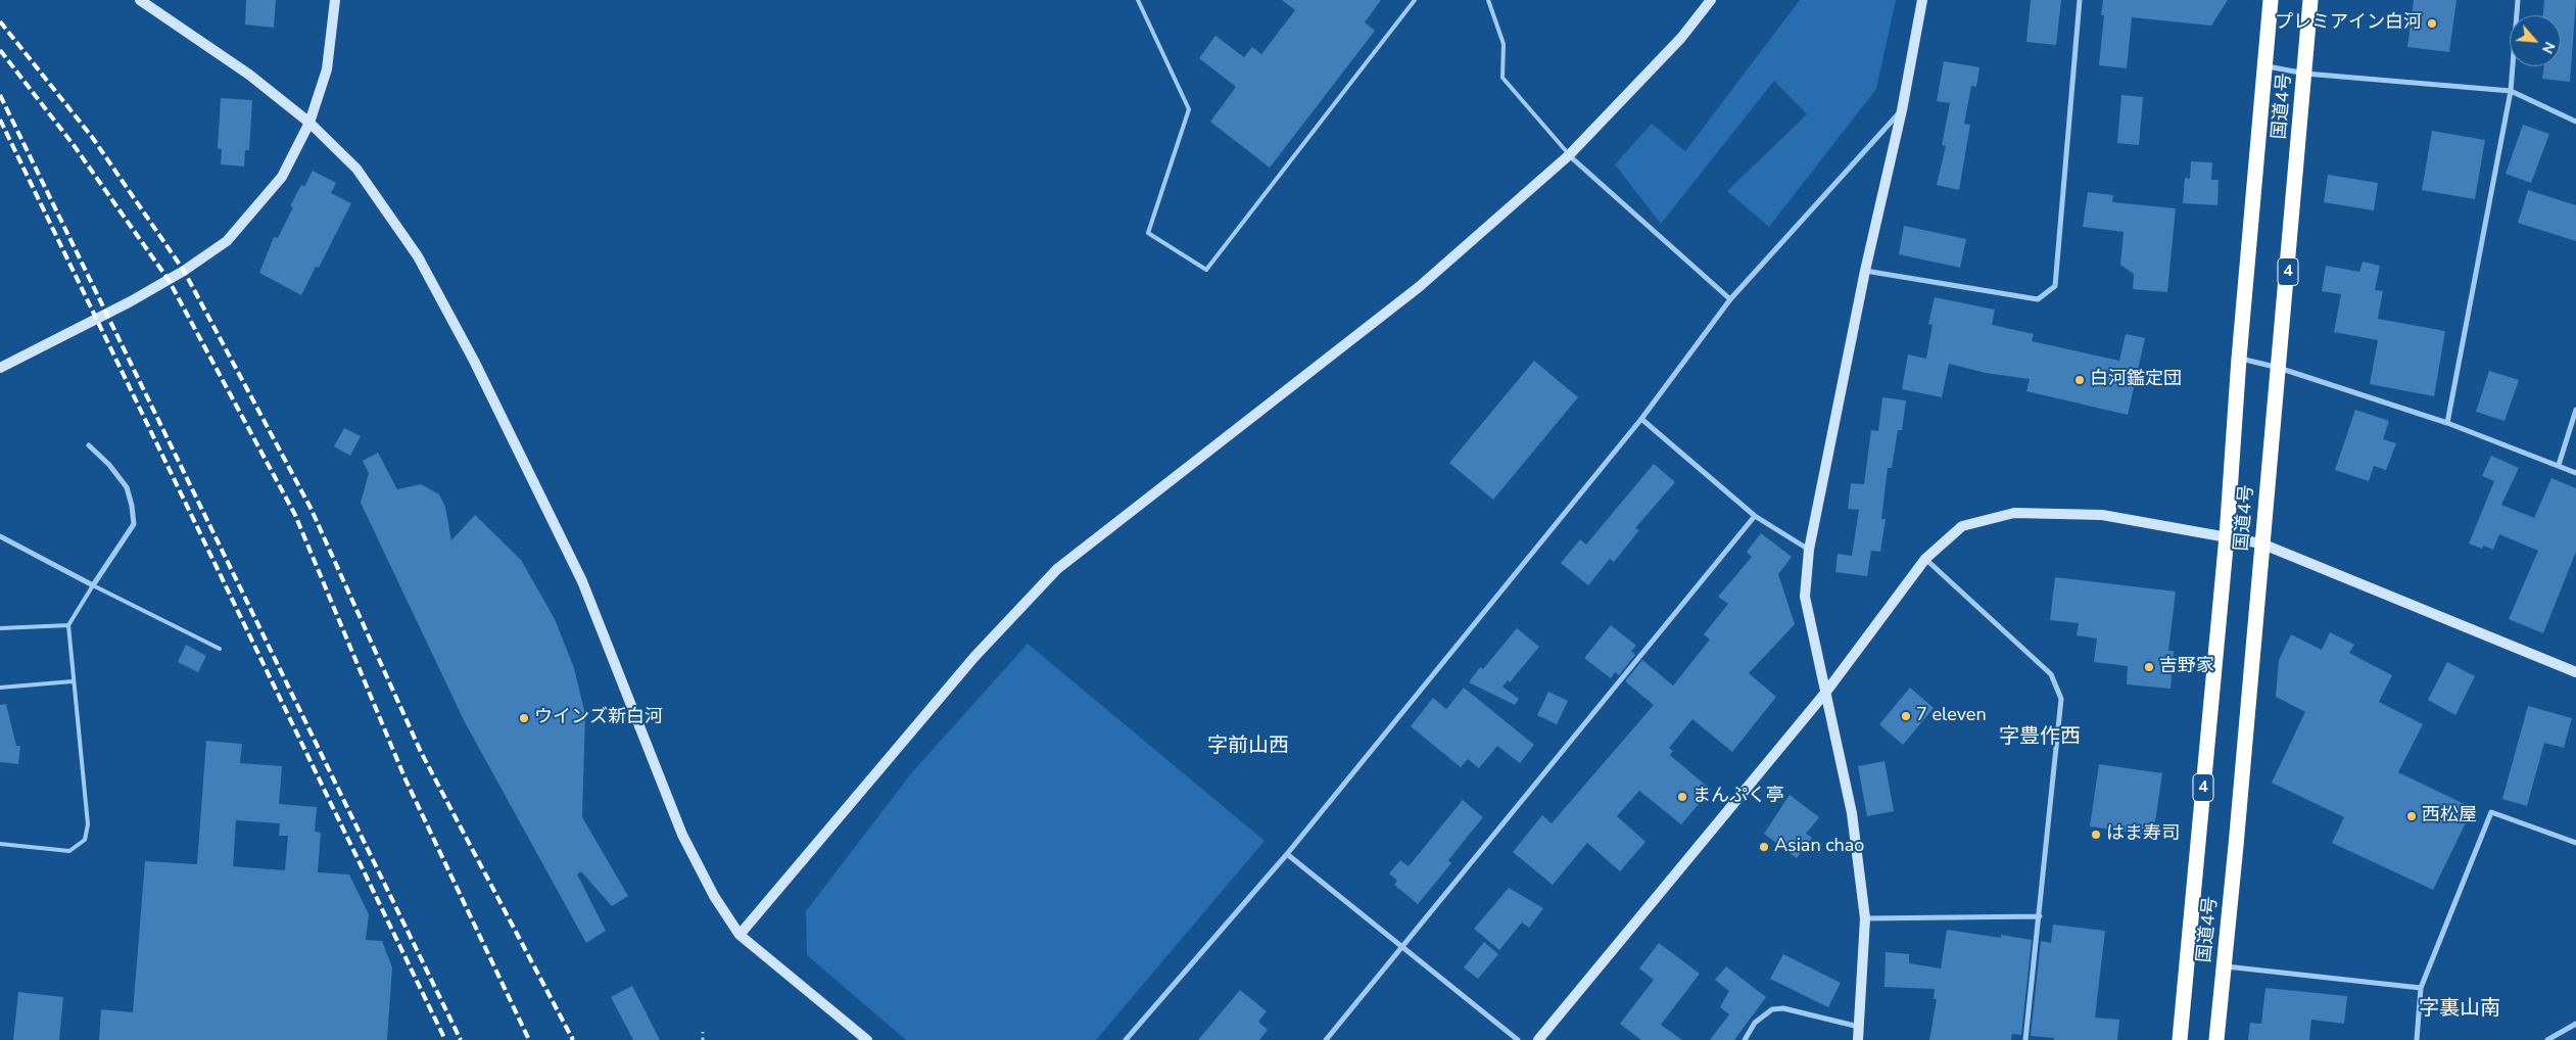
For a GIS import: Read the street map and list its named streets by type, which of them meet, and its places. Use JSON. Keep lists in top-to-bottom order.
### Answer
{
  "streets": {
    "highway": ["国道4号", "4"]
  },
  "districts": ["字豊作西", "字前山西", "字裏山南"],
  "places": [
    "プレミアイン白河",
    "白河鑑定団",
    "吉野家",
    "7 eleven",
    "ウインズ新白河",
    "まんぷく亭",
    "西松屋",
    "はま寿司",
    "Asian chao"
  ],
  "north": "bottom right"
}
